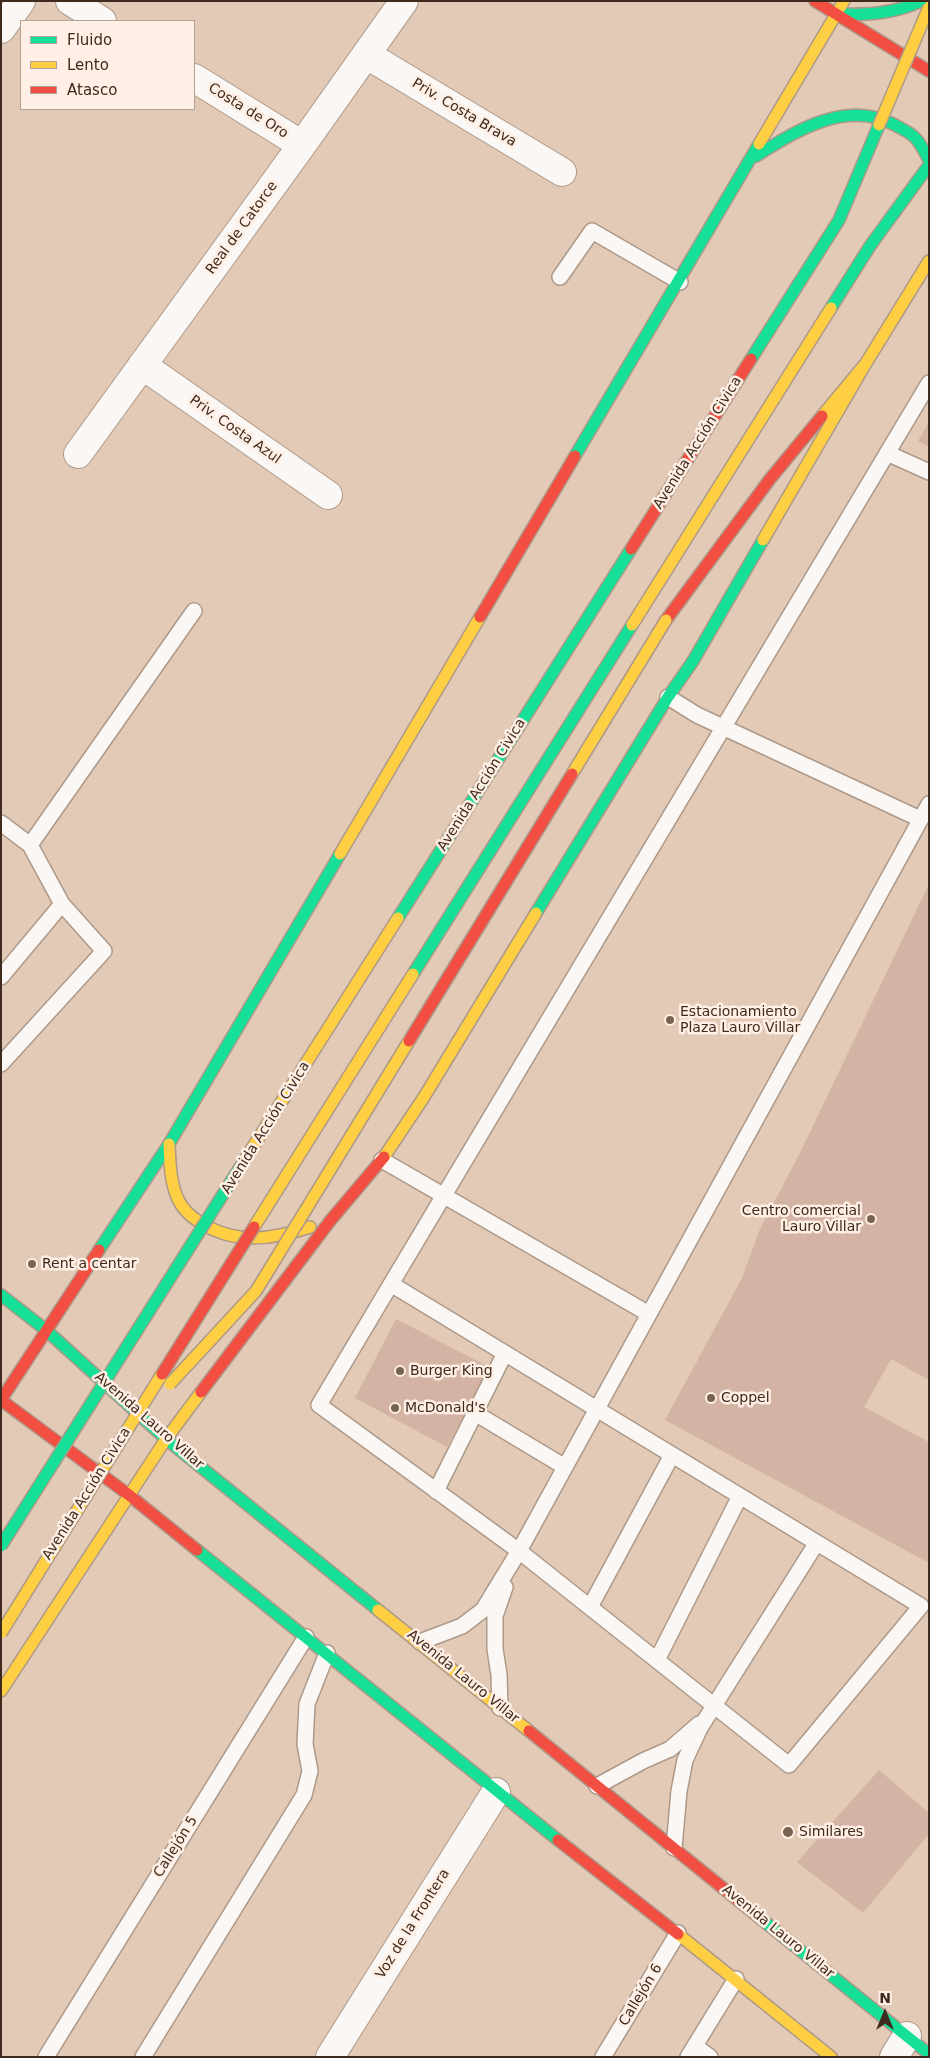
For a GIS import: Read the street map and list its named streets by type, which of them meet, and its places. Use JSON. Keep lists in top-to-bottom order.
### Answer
{
  "streets": {
    "main road": ["Avenida Acción Civica", "Avenida Lauro Villar"],
    "street": [
      "Costa de Oro",
      "Priv. Costa Brava",
      "Real de Catorce",
      "Priv. Costa Azul",
      "Voz de la Frontera"
    ],
    "lane": ["Callejón 5", "Callejón 6"]
  },
  "crossings": [
    ["Costa de Oro", "Real de Catorce"],
    ["Priv. Costa Brava", "Real de Catorce"],
    ["Real de Catorce", "Priv. Costa Azul"]
  ],
  "places": [
    "Estacionamiento Plaza Lauro Villar",
    "Centro comercial Lauro Villar",
    "Rent a centar",
    "Burger King",
    "Coppel",
    "McDonald's",
    "Similares"
  ],
  "legend": ["Fluido", "Lento", "Atasco"],
  "north": "top"
}
